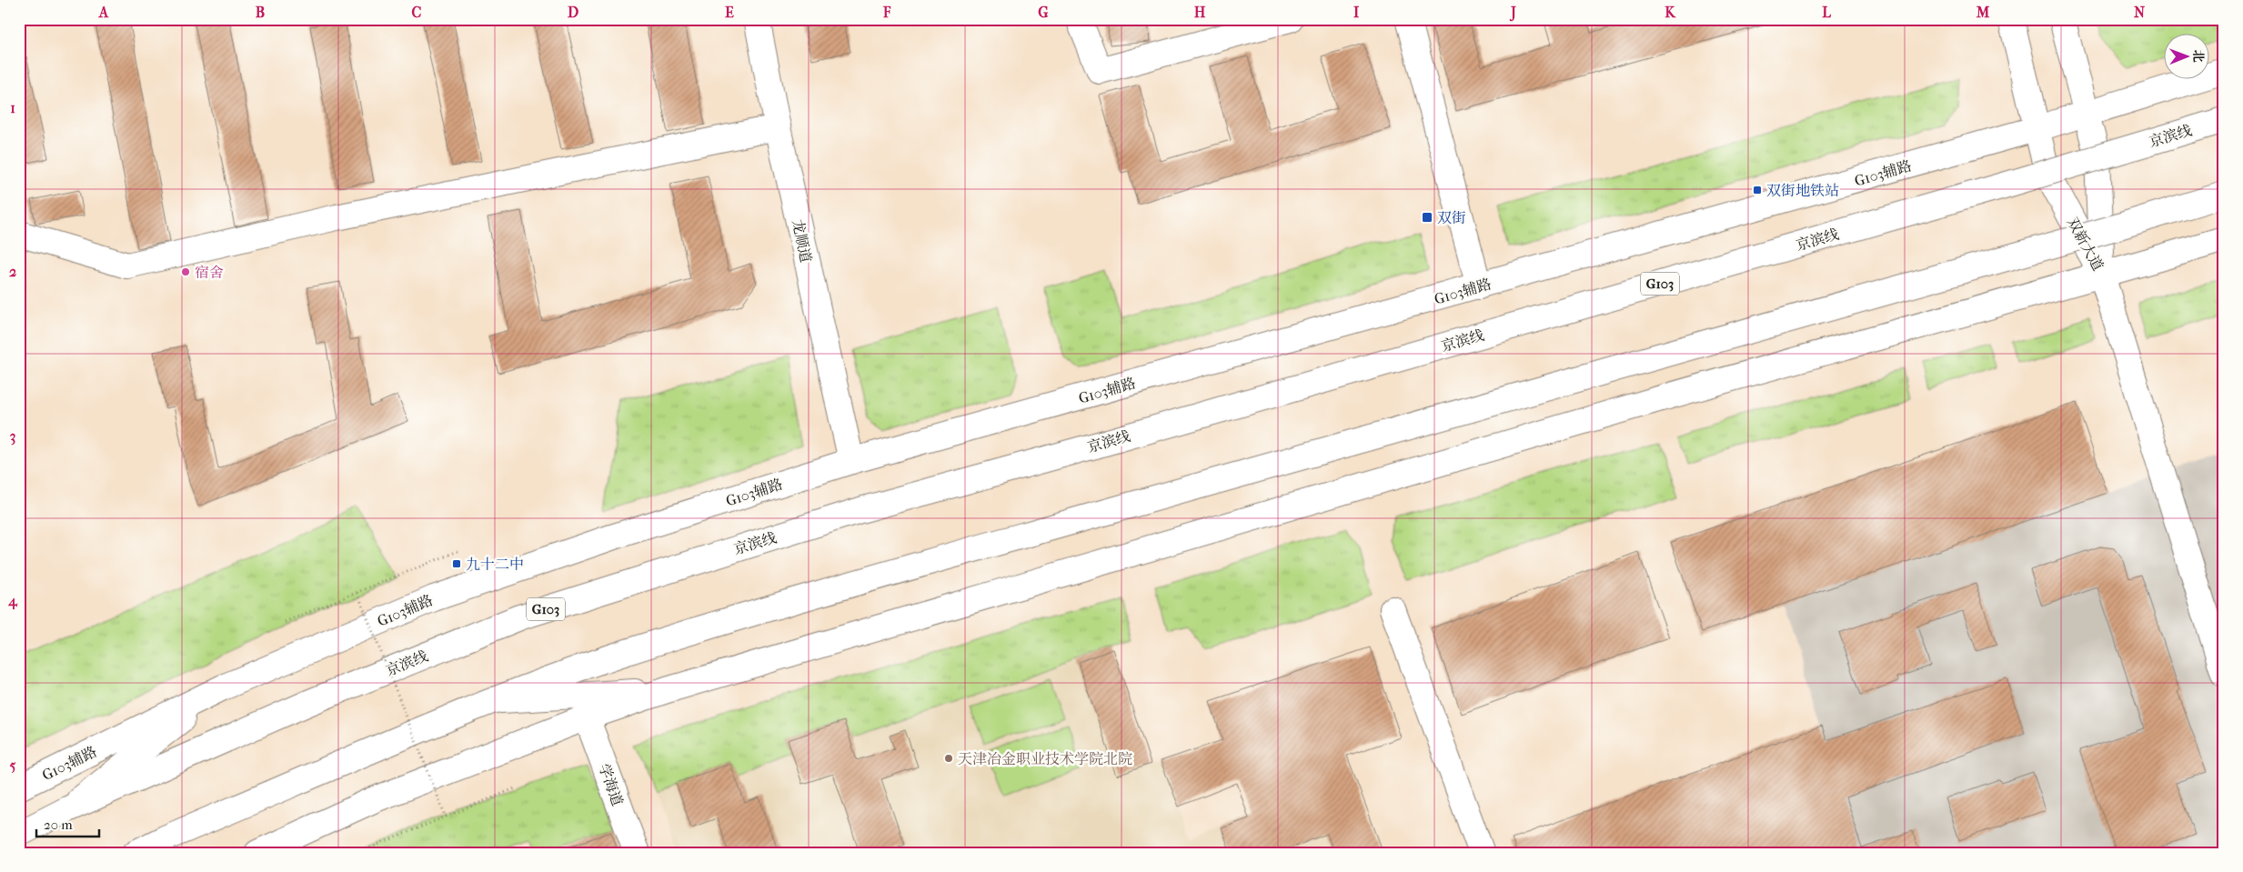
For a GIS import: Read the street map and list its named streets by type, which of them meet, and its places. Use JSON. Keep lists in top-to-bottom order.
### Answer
{
  "streets": {
    "main road": [
      "京滨线",
      "G103辅路",
      "龙顺道",
      "双新大道",
      "G103",
      "学海道"
    ]
  },
  "crossings": [
    ["G103辅路", "龙顺道"],
    ["G103辅路", "双新大道"]
  ],
  "places": {
    "transit": ["双街地铁站", "双街", "九十二中"],
    "other": ["宿舍", "天津冶金职业技术学院北院"]
  },
  "scale_bar": "20 m",
  "north": "right",
  "grid": {
    "columns": [
      "A",
      "B",
      "C",
      "D",
      "E",
      "F",
      "G",
      "H",
      "I",
      "J",
      "K",
      "L",
      "M",
      "N"
    ],
    "rows": [
      "1",
      "2",
      "3",
      "4",
      "5"
    ]
  }
}
